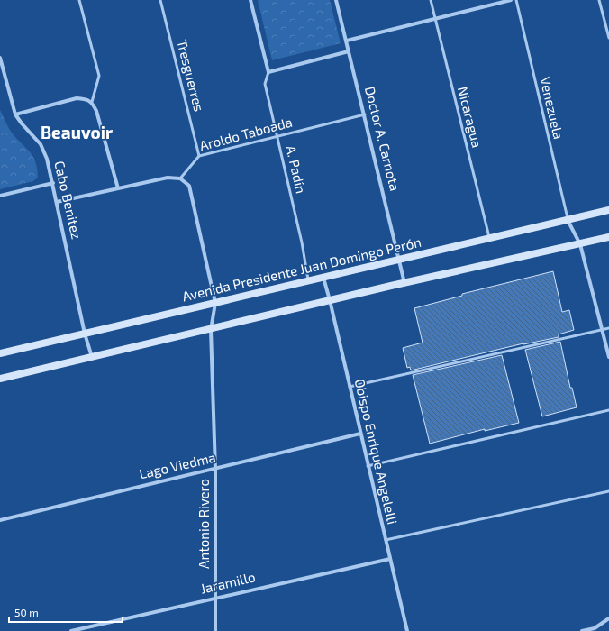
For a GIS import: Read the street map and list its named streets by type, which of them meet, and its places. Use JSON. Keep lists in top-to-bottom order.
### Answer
{
  "streets": {
    "main road": ["Avenida Presidente Juan Domingo Perón"],
    "street": [
      "Doctor A. Carnota",
      "A. Padín",
      "Cabo Benitez",
      "Obispo Enrique Angelelli",
      "Lago Viedma",
      "Antonio Rivero",
      "Jaramillo"
    ],
    "lane": [
      "Tresguerres",
      "Venezuela",
      "Nicaragua",
      "Aroldo Taboada"
    ]
  },
  "crossings": [
    ["Tresguerres", "Aroldo Taboada"],
    ["Venezuela", "Avenida Presidente Juan Domingo Perón"],
    ["Nicaragua", "Avenida Presidente Juan Domingo Perón"],
    ["Aroldo Taboada", "Doctor A. Carnota"],
    ["Aroldo Taboada", "A. Padín"],
    ["Doctor A. Carnota", "Avenida Presidente Juan Domingo Perón"],
    ["A. Padín", "Avenida Presidente Juan Domingo Perón"],
    ["Cabo Benitez", "Avenida Presidente Juan Domingo Perón"],
    ["Avenida Presidente Juan Domingo Perón", "Obispo Enrique Angelelli"],
    ["Obispo Enrique Angelelli", "Lago Viedma"],
    ["Obispo Enrique Angelelli", "Jaramillo"],
    ["Lago Viedma", "Antonio Rivero"],
    ["Antonio Rivero", "Jaramillo"]
  ],
  "districts": ["Beauvoir"],
  "scale_bar": "50 m"
}
